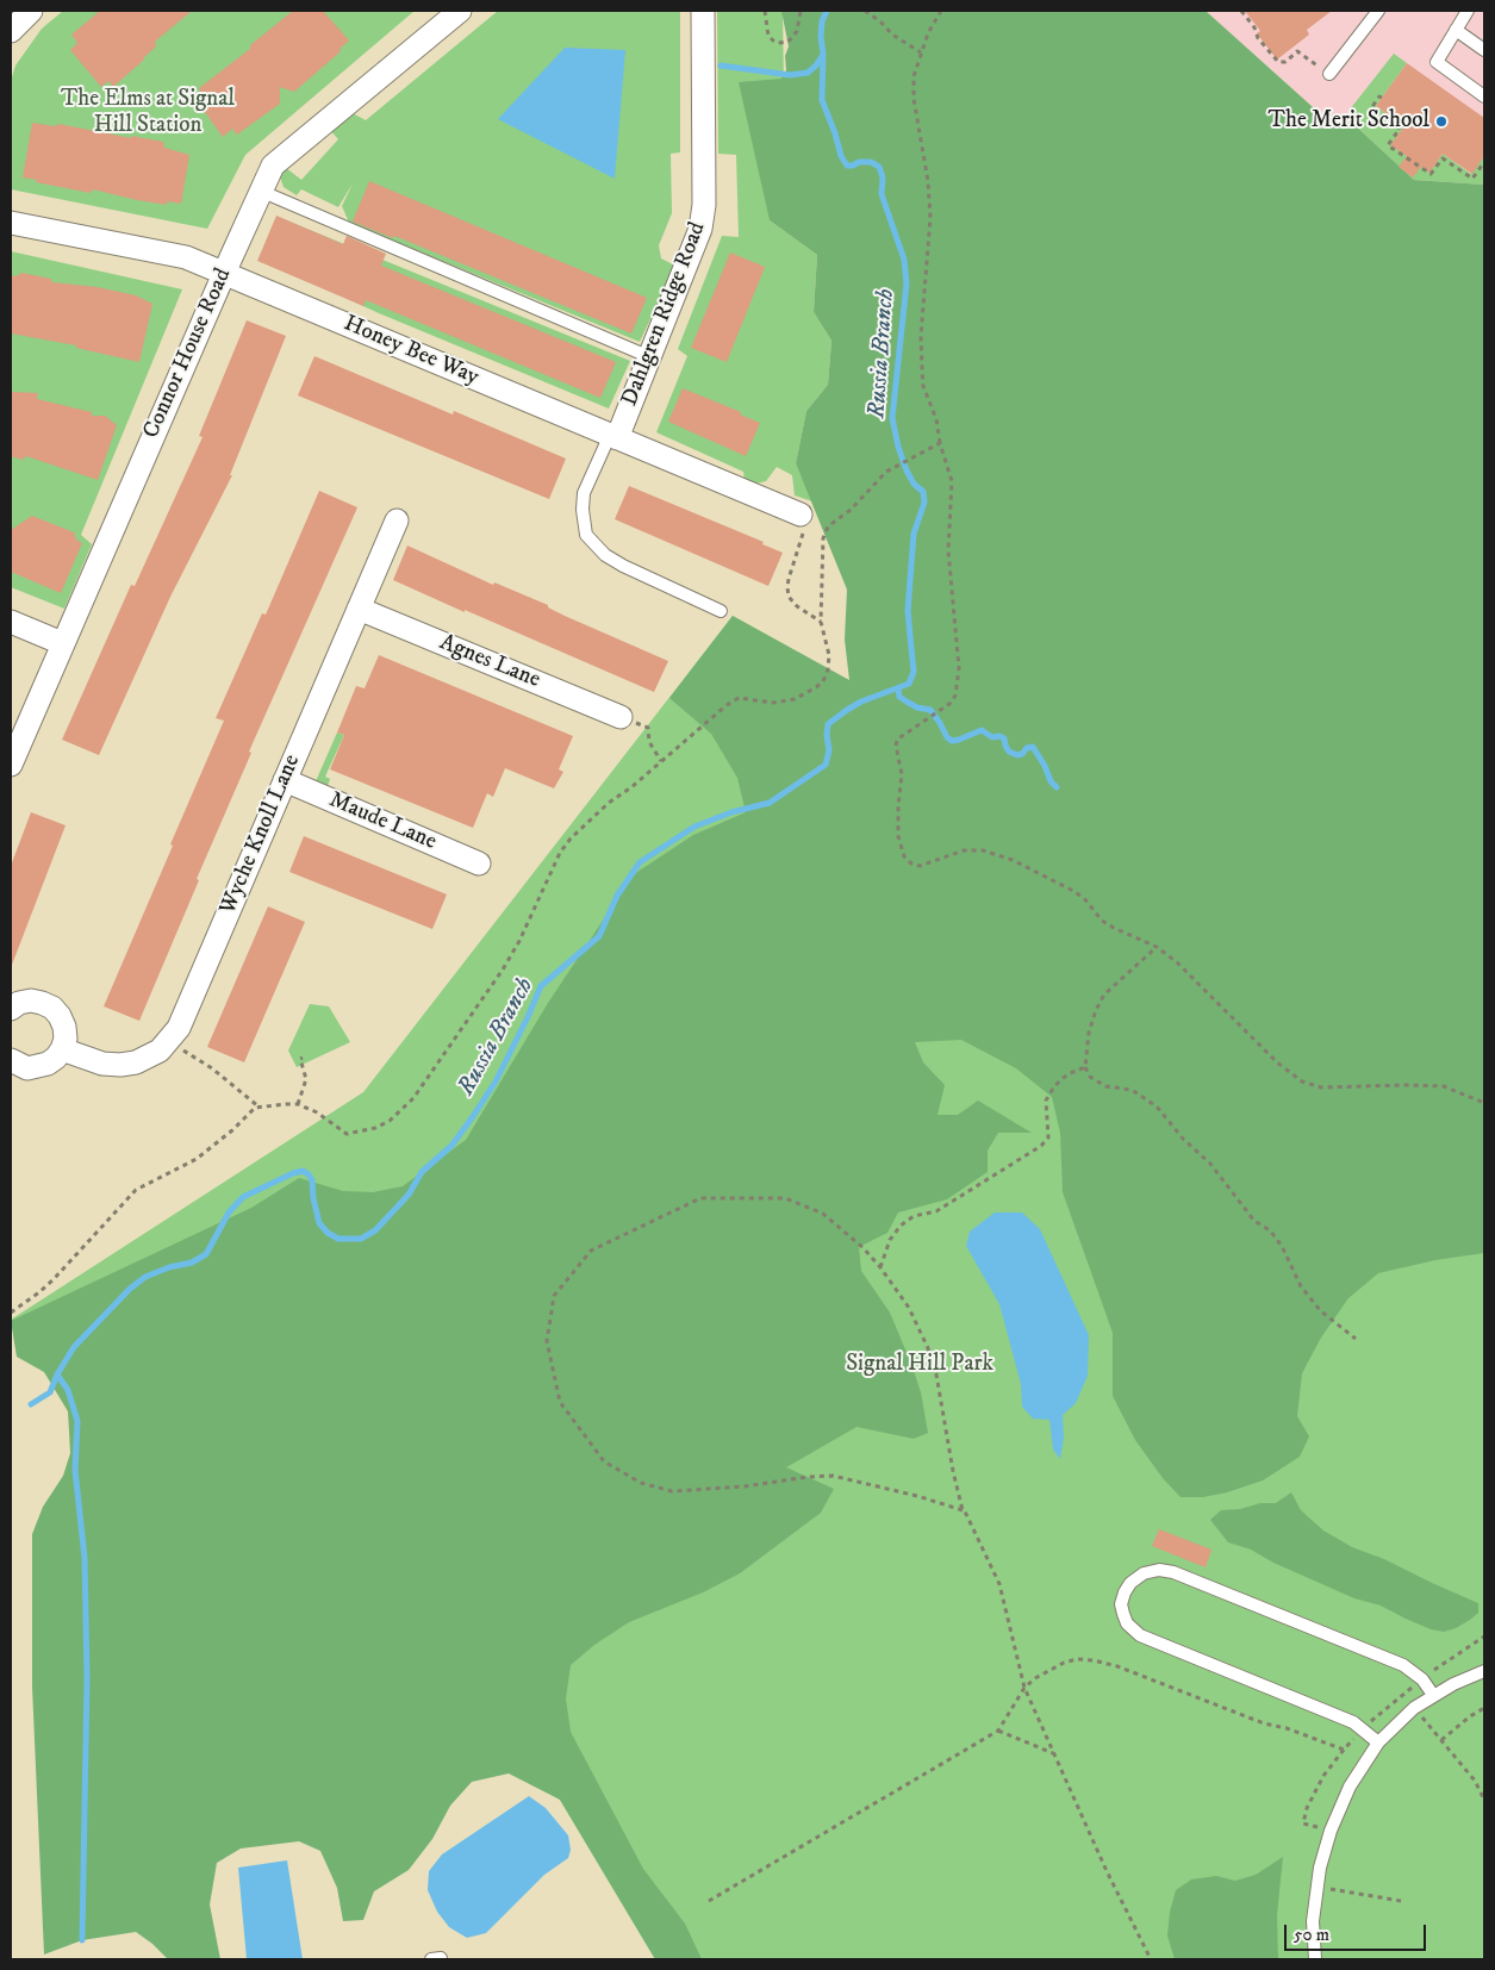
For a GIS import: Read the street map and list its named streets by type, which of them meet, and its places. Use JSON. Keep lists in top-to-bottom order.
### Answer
{
  "streets": {
    "street": [
      "Dahlgren Ridge Road",
      "Honey Bee Way",
      "Connor House Road",
      "Agnes Lane",
      "Maude Lane",
      "Wyche Knoll Lane"
    ]
  },
  "crossings": [
    ["Dahlgren Ridge Road", "Honey Bee Way"],
    ["Honey Bee Way", "Connor House Road"],
    ["Agnes Lane", "Wyche Knoll Lane"],
    ["Maude Lane", "Wyche Knoll Lane"]
  ],
  "water": ["Russia Branch"],
  "parks": ["The Elms at Signal Hill Station", "Signal Hill Park"],
  "places": ["The Merit School"],
  "scale_bar": "50 m"
}
